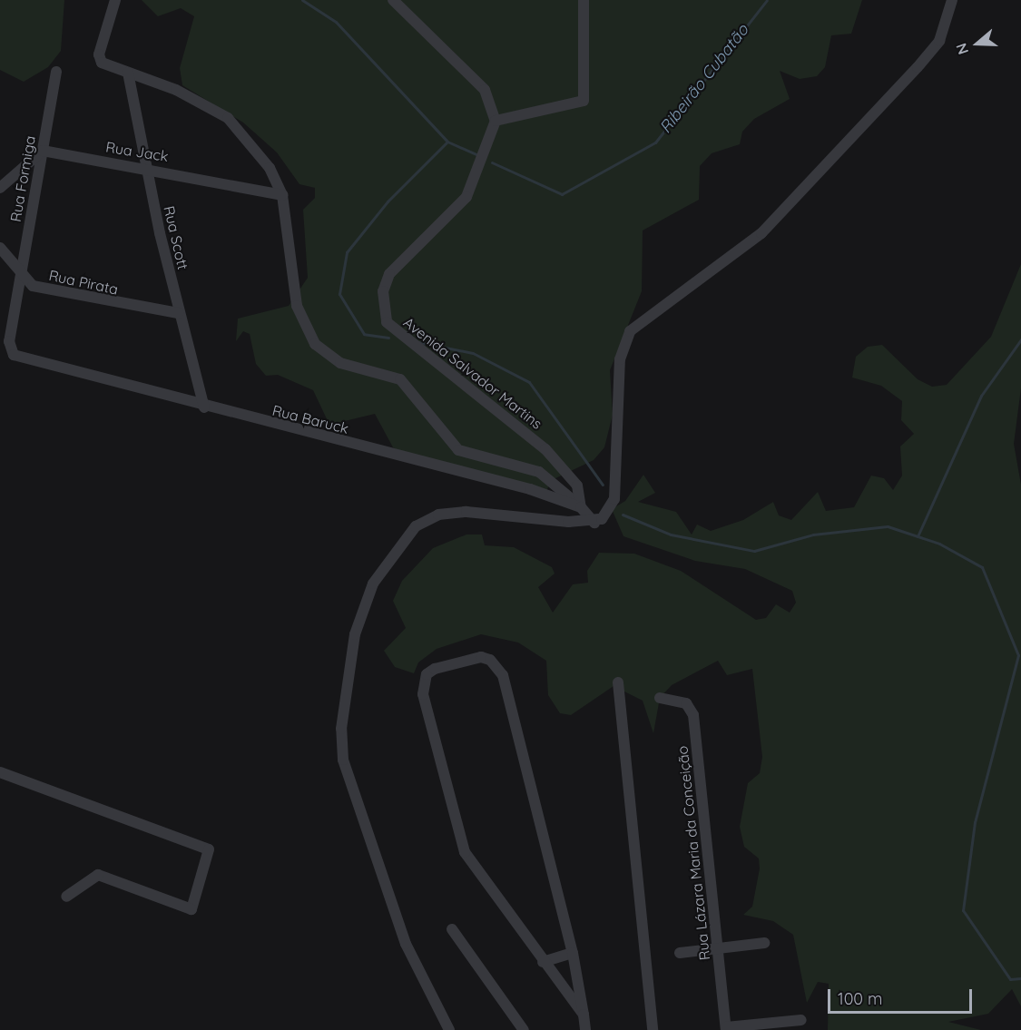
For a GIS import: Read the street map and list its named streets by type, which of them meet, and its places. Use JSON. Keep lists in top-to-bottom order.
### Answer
{
  "streets": {
    "street": [
      "Rua Jack",
      "Rua Formiga",
      "Rua Scott",
      "Rua Pirata",
      "Avenida Salvador Martins",
      "Rua Baruck",
      "Rua Lázara Maria da Conceição"
    ]
  },
  "crossings": [
    ["Rua Jack", "Rua Formiga"],
    ["Rua Jack", "Rua Scott"],
    ["Rua Formiga", "Rua Pirata"],
    ["Rua Formiga", "Rua Baruck"],
    ["Rua Scott", "Rua Pirata"],
    ["Rua Scott", "Rua Baruck"],
    ["Avenida Salvador Martins", "Rua Baruck"]
  ],
  "water": ["Ribeirão Cubatão"],
  "scale_bar": "100 m",
  "north": "left"
}
